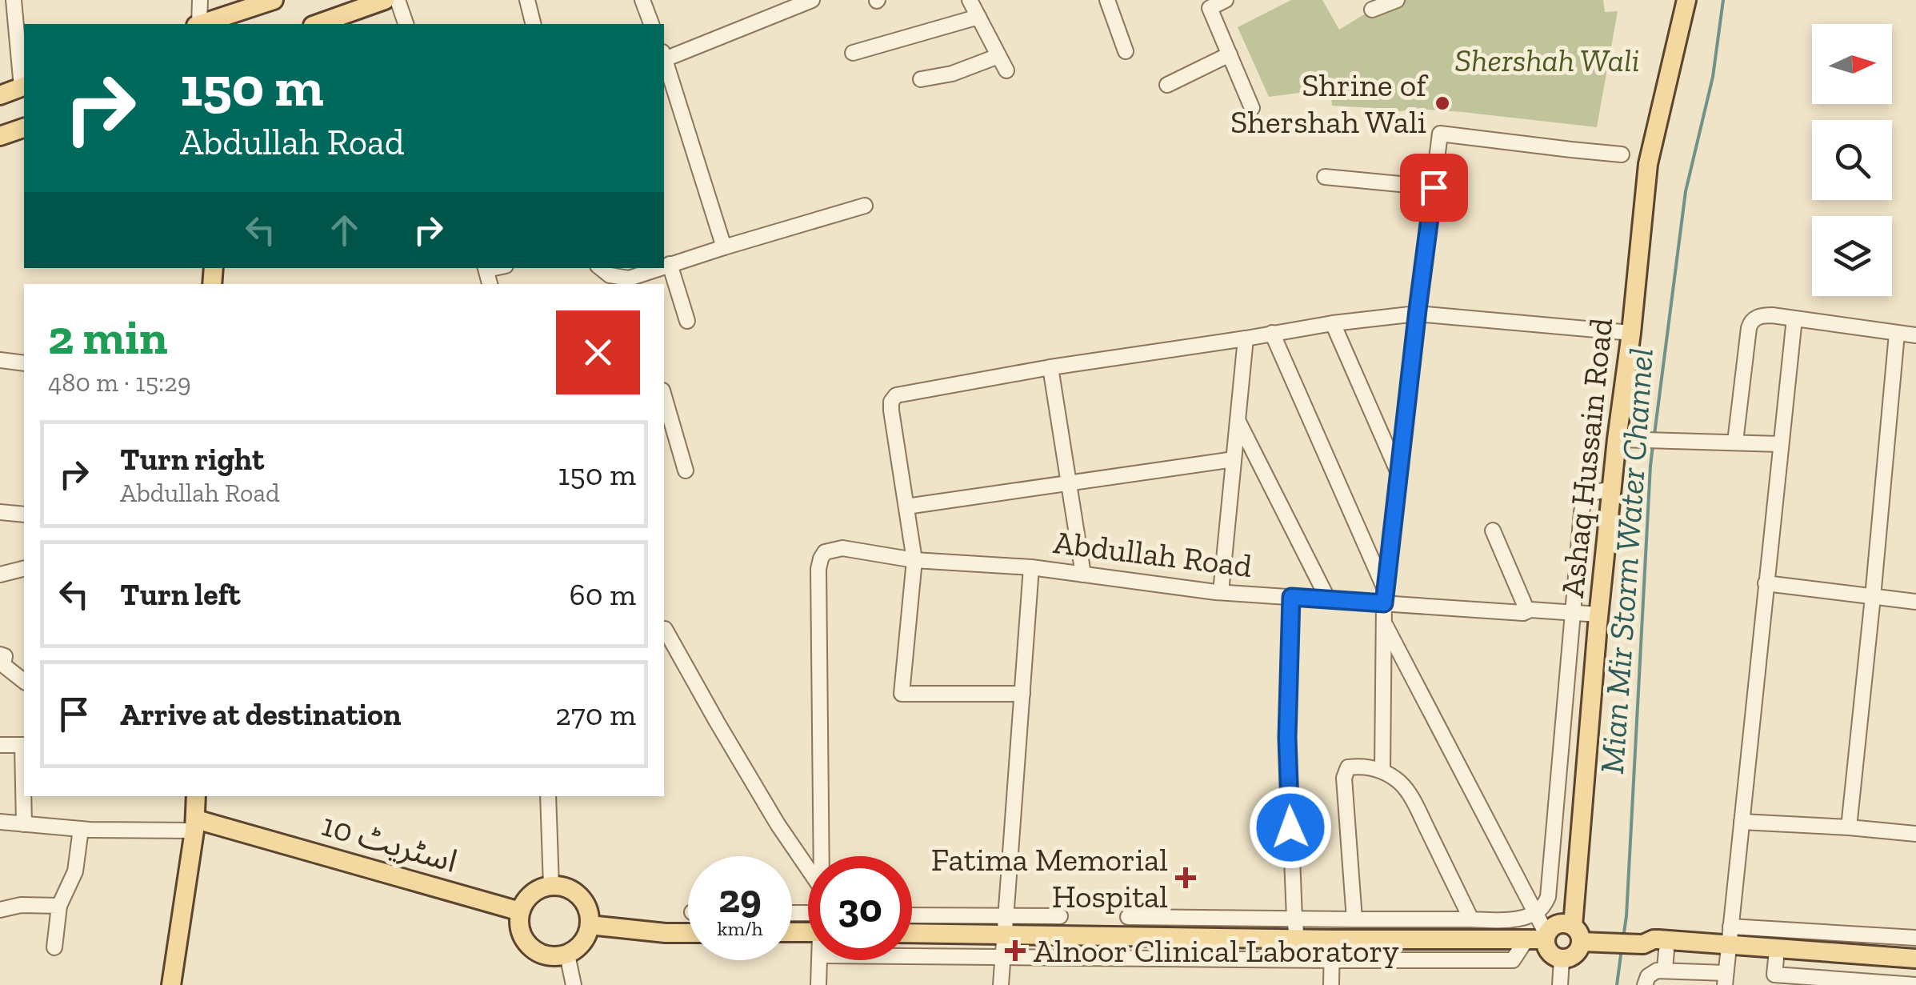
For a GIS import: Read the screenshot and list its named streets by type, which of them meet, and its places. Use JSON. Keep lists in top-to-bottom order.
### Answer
{
  "streets": {
    "main road": ["Ashaq Hussain Road", "اسٹریٹ 10"],
    "street": ["Abdullah Road"]
  },
  "crossings": [
    ["Ashaq Hussain Road", "Abdullah Road"]
  ],
  "water": ["Mian Mir Storm Water Channel"],
  "parks": ["Shershah Wali"],
  "places": {
    "other": ["Shrine of Shershah Wali"],
    "health": ["Fatima Memorial Hospital", "Alnoor Clinical Laboratory"]
  },
  "north": "right",
  "page": {
    "turn": ["150 m", "Abdullah Road"],
    "heading": ["2 min", "480 m · 15:29"],
    "list": [
      {
        "name": "Turn right",
        "note": "Abdullah Road",
        "value": "150 m"
      },
      {
        "name": "Turn left",
        "value": "60 m"
      },
      {
        "name": "Arrive at destination",
        "value": "270 m"
      }
    ],
    "speed": "29 km/h",
    "limit": "30"
  }
}
